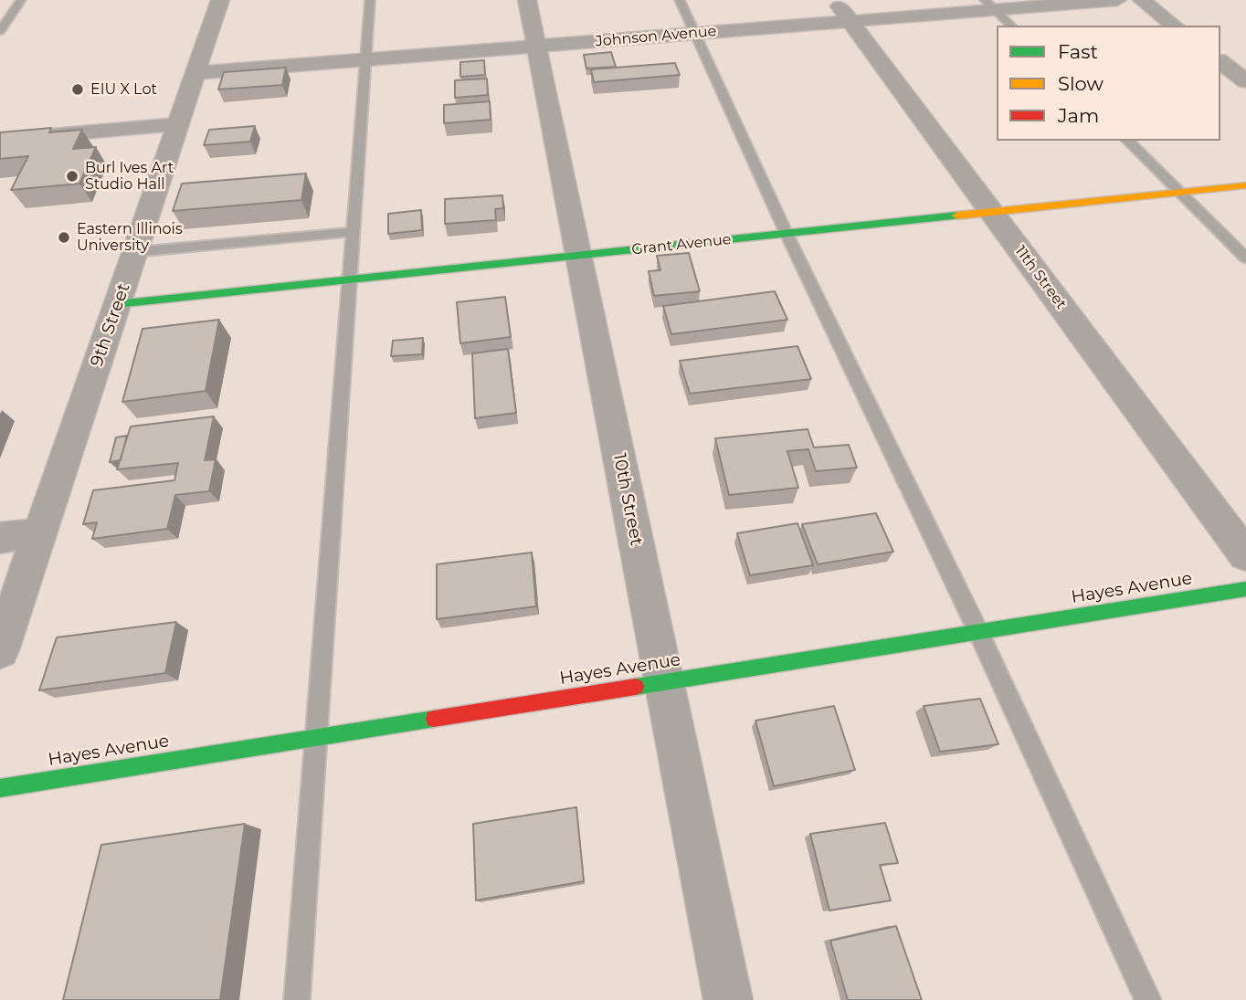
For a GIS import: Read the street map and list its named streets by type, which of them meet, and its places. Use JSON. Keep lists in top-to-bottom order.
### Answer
{
  "streets": {
    "street": [
      "Johnson Avenue",
      "Grant Avenue",
      "11th Street",
      "9th Street",
      "10th Street",
      "Hayes Avenue"
    ]
  },
  "crossings": [
    ["Johnson Avenue", "11th Street"],
    ["Johnson Avenue", "9th Street"],
    ["Johnson Avenue", "10th Street"],
    ["Grant Avenue", "11th Street"],
    ["Grant Avenue", "9th Street"],
    ["Grant Avenue", "10th Street"],
    ["10th Street", "Hayes Avenue"]
  ],
  "places": ["EIU X Lot", "Burl Ives Art Studio Hall", "Eastern Illinois University"],
  "legend": ["Fast", "Slow", "Jam"]
}
